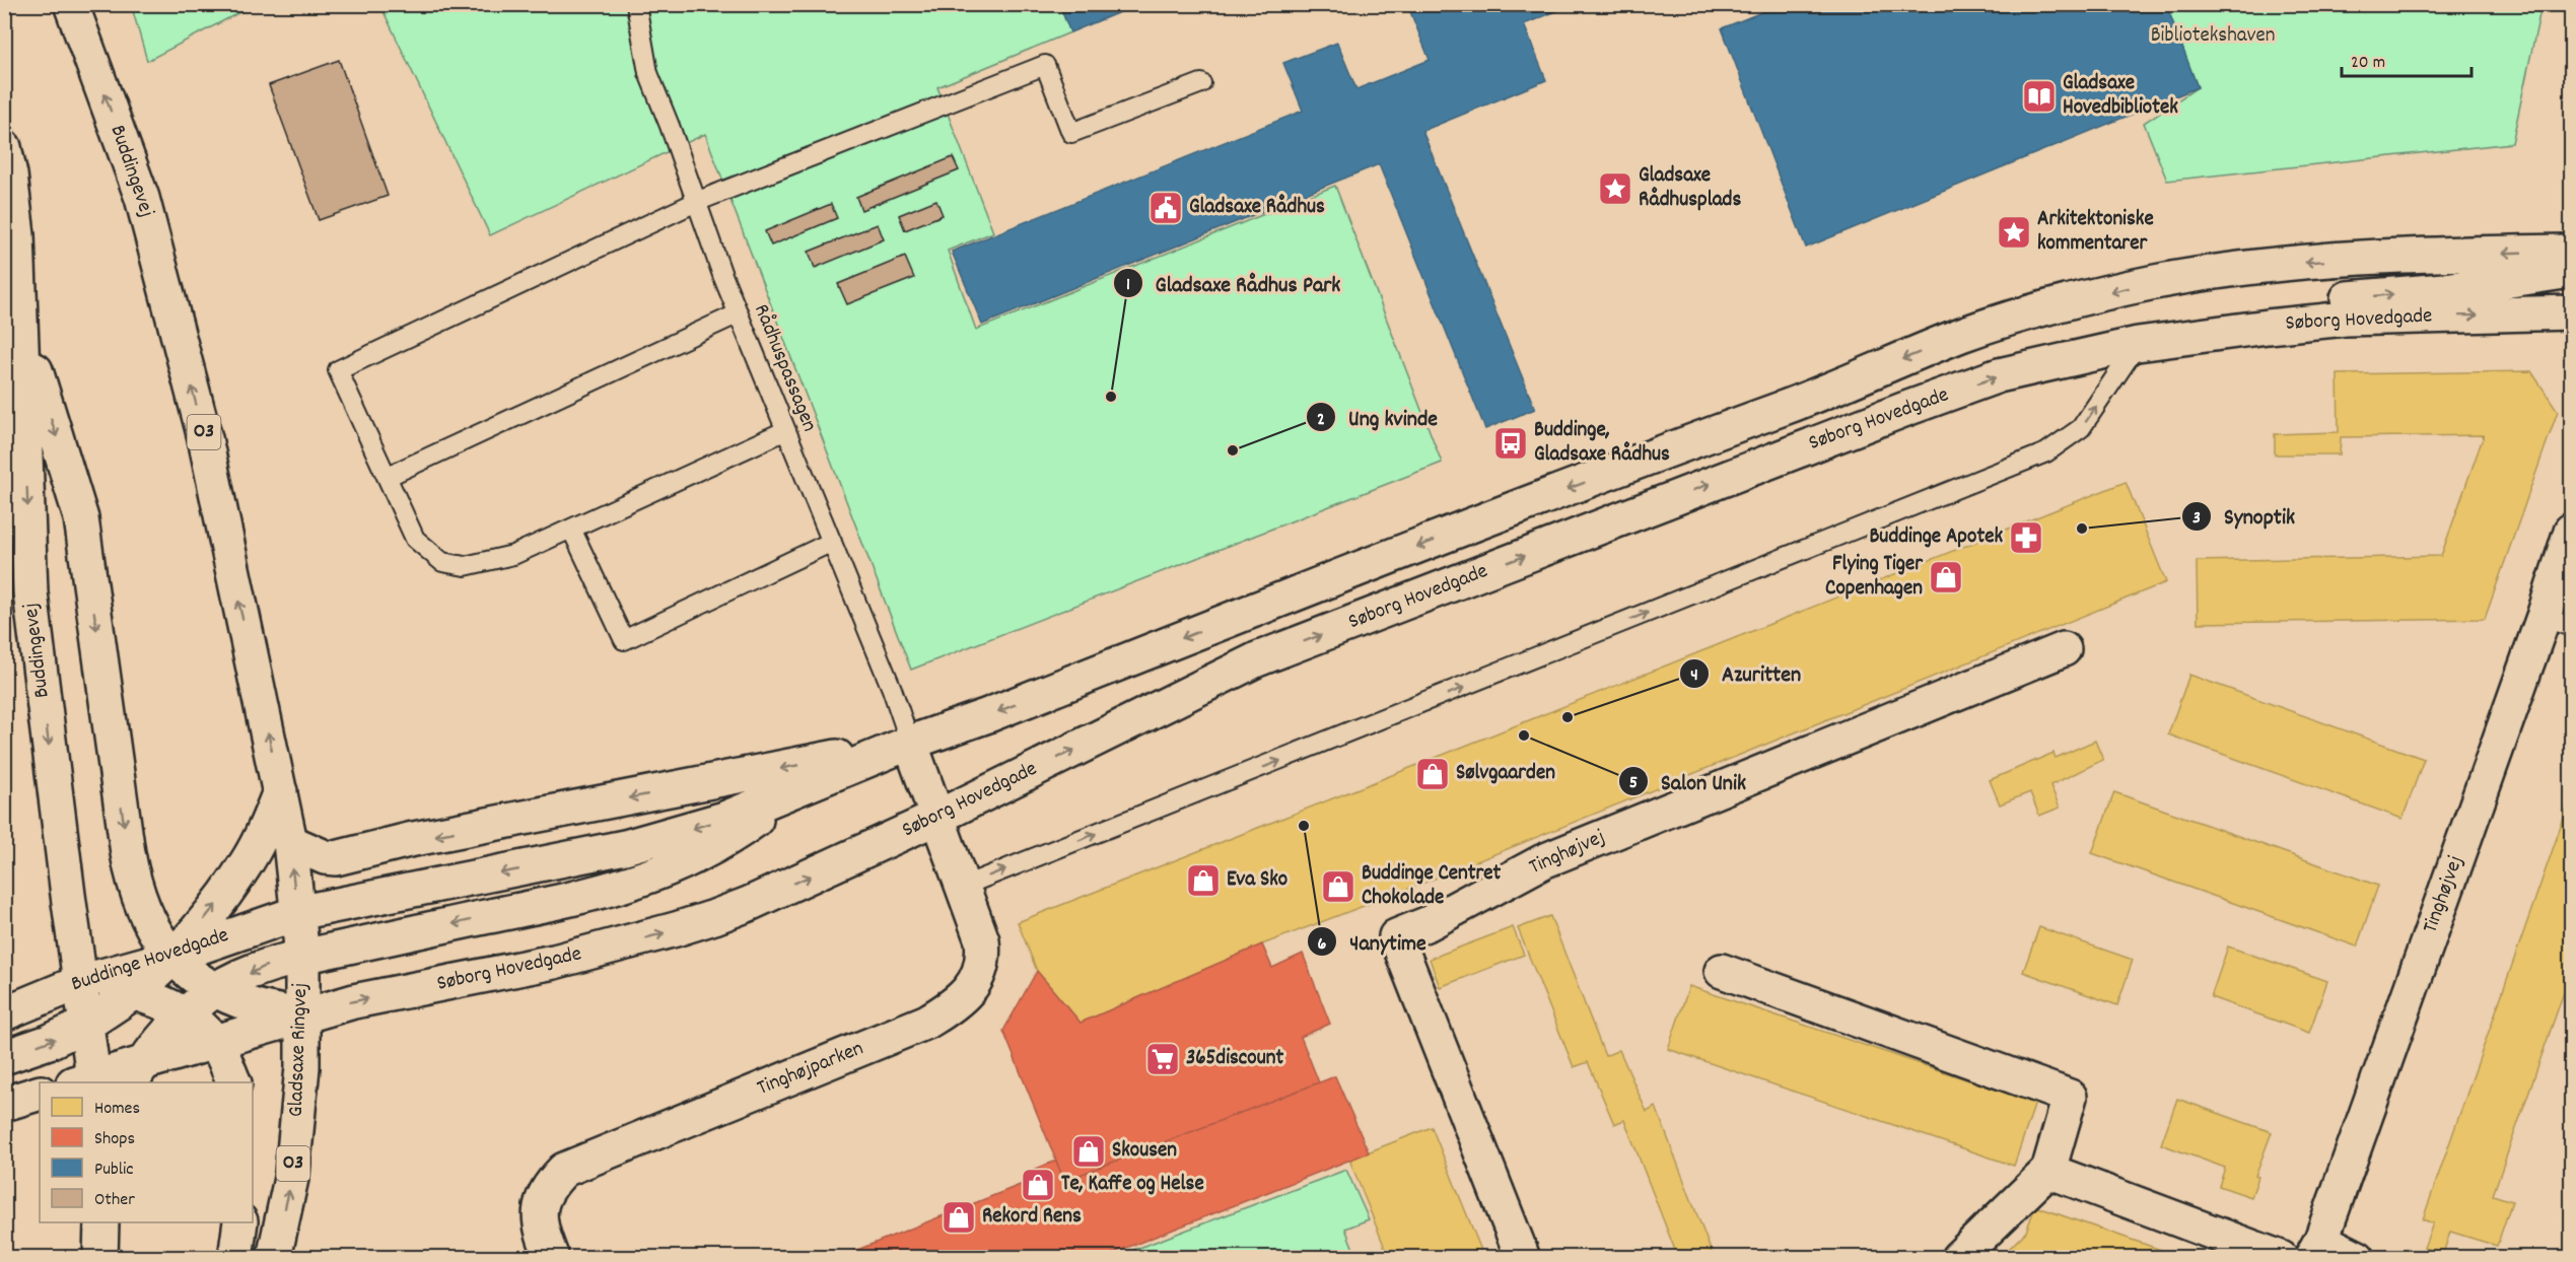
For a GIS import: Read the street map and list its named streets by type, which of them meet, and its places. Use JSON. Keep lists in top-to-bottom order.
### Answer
{
  "streets": {
    "street": [
      "Buddingevej",
      "Søborg Hovedgade",
      "O3",
      "Tinghøjvej",
      "Buddinge Hovedgade",
      "Gladsaxe Ringvej",
      "Tinghøjparken"
    ],
    "lane": ["Rådhuspassagen"]
  },
  "crossings": [
    ["Buddingevej", "Buddinge Hovedgade"],
    ["Buddingevej", "Gladsaxe Ringvej"],
    ["Søborg Hovedgade", "Rådhuspassagen"],
    ["Søborg Hovedgade", "Buddinge Hovedgade"],
    ["Søborg Hovedgade", "Gladsaxe Ringvej"],
    ["Søborg Hovedgade", "Tinghøjparken"],
    ["Rådhuspassagen", "Tinghøjparken"],
    ["Buddinge Hovedgade", "Gladsaxe Ringvej"]
  ],
  "parks": ["Bibliotekshaven"],
  "places": {
    "library": ["Gladsaxe Hovedbibliotek"],
    "place": ["Gladsaxe Rådhusplads", "Arkitektoniske kommentarer"],
    "public building": ["Gladsaxe Rådhus"],
    "other": [
      "Gladsaxe Rådhus Park",
      "Ung kvinde",
      "Synoptik",
      "Azuritten",
      "Salon Unik",
      "4anytime"
    ],
    "bus stop": ["Buddinge, Gladsaxe Rådhus"],
    "pharmacy": ["Buddinge Apotek"],
    "shop": [
      "Flying Tiger Copenhagen",
      "Sølvgaarden",
      "Eva Sko",
      "Buddinge Centret Chokolade",
      "Skousen",
      "Te, Kaffe og Helse",
      "Rekord Rens"
    ],
    "supermarket": ["365discount"]
  },
  "legend": [
    "Homes",
    "Shops",
    "Public",
    "Other"
  ],
  "scale_bar": "20 m"
}
